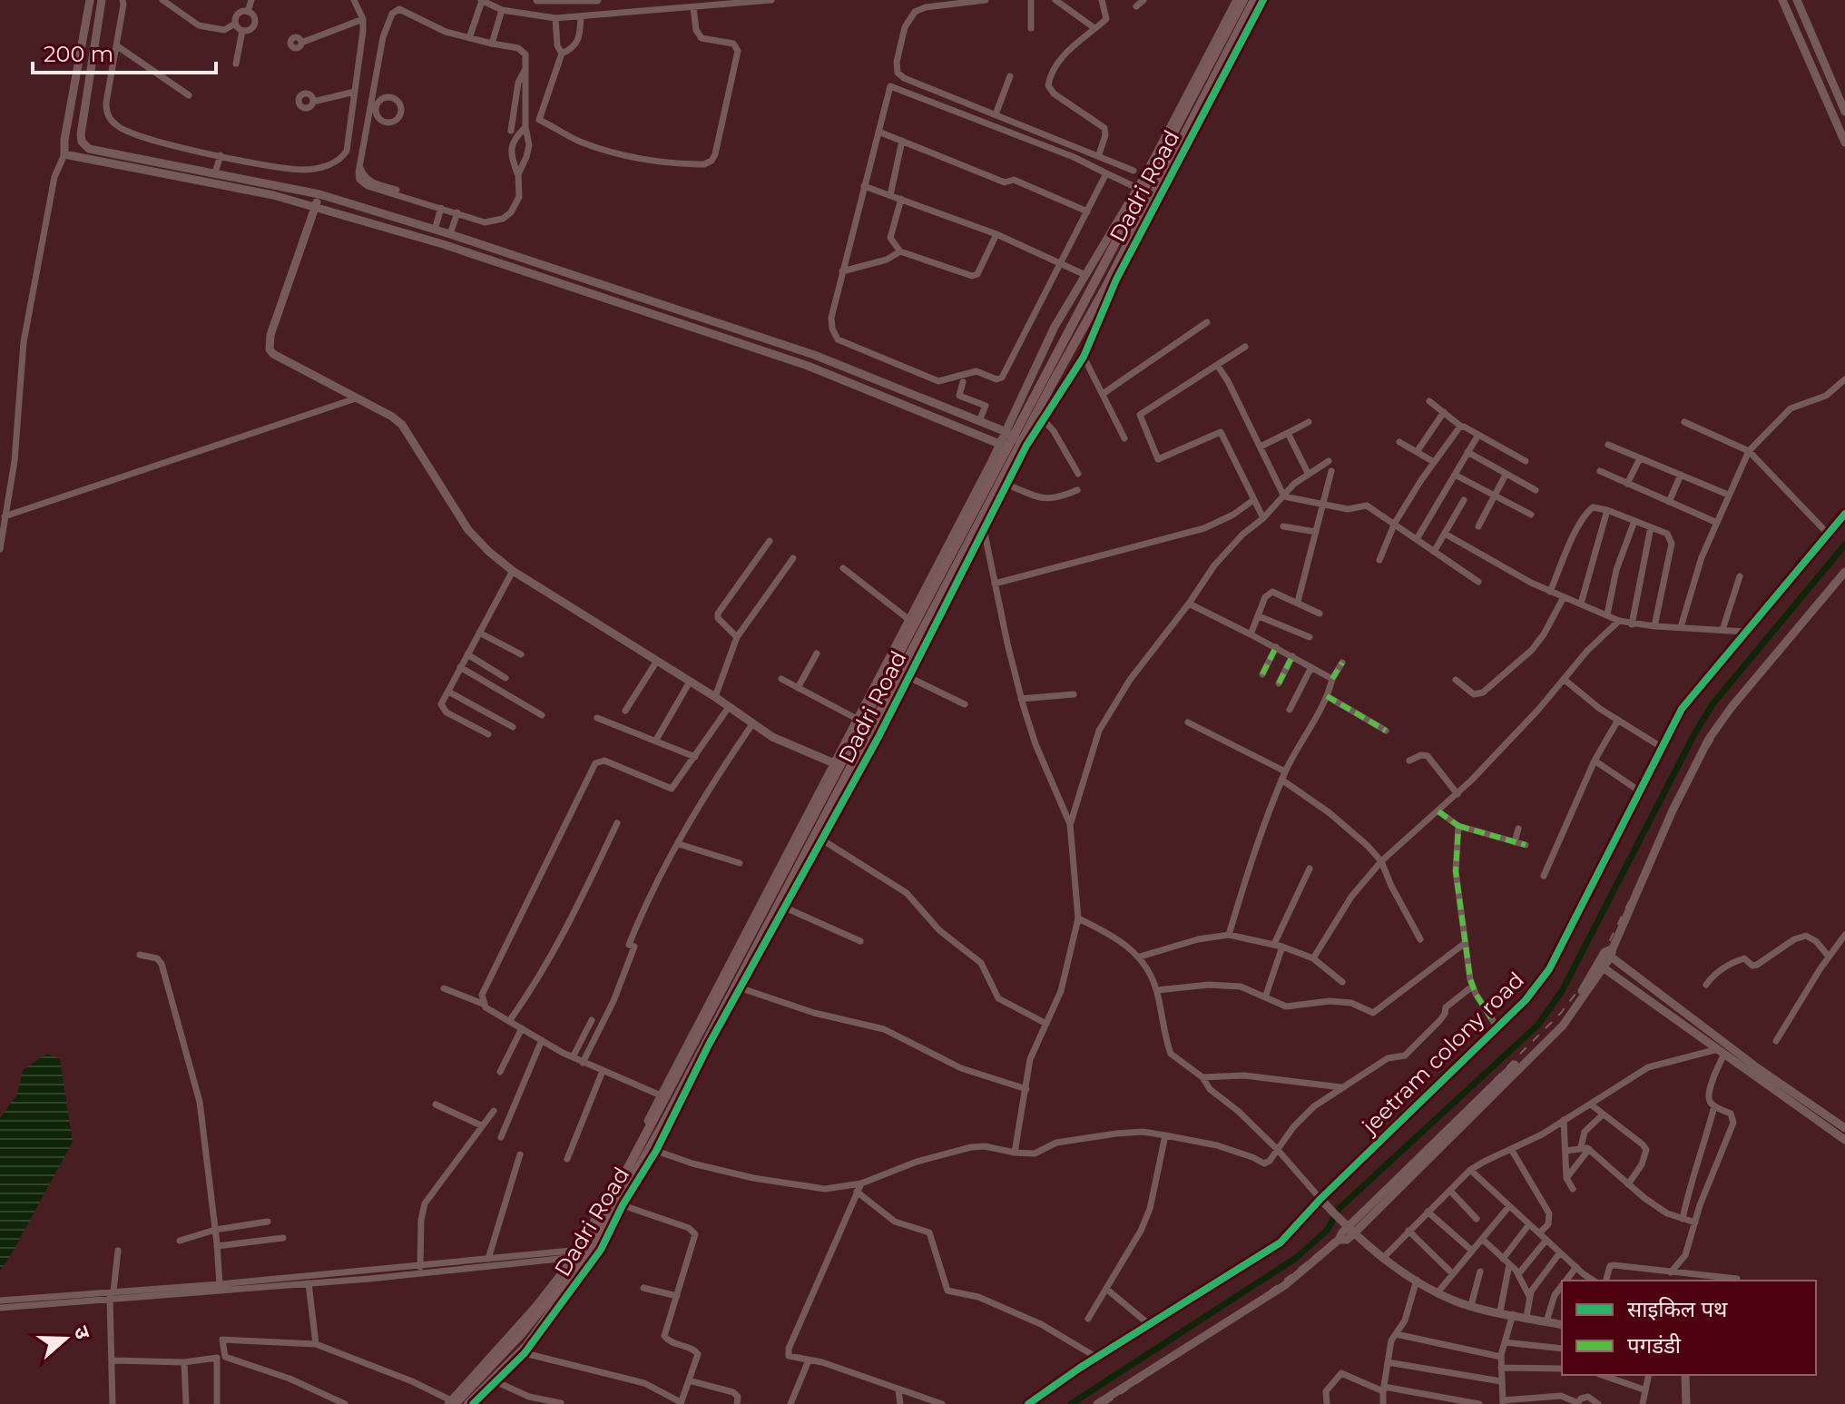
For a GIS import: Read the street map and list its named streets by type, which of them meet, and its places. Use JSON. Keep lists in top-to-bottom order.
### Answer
{
  "streets": {
    "street": ["Dadri Road", "jeetram colony road"]
  },
  "legend": ["साइकिल पथ", "पगडंडी"],
  "scale_bar": "200 m",
  "north": "right"
}
